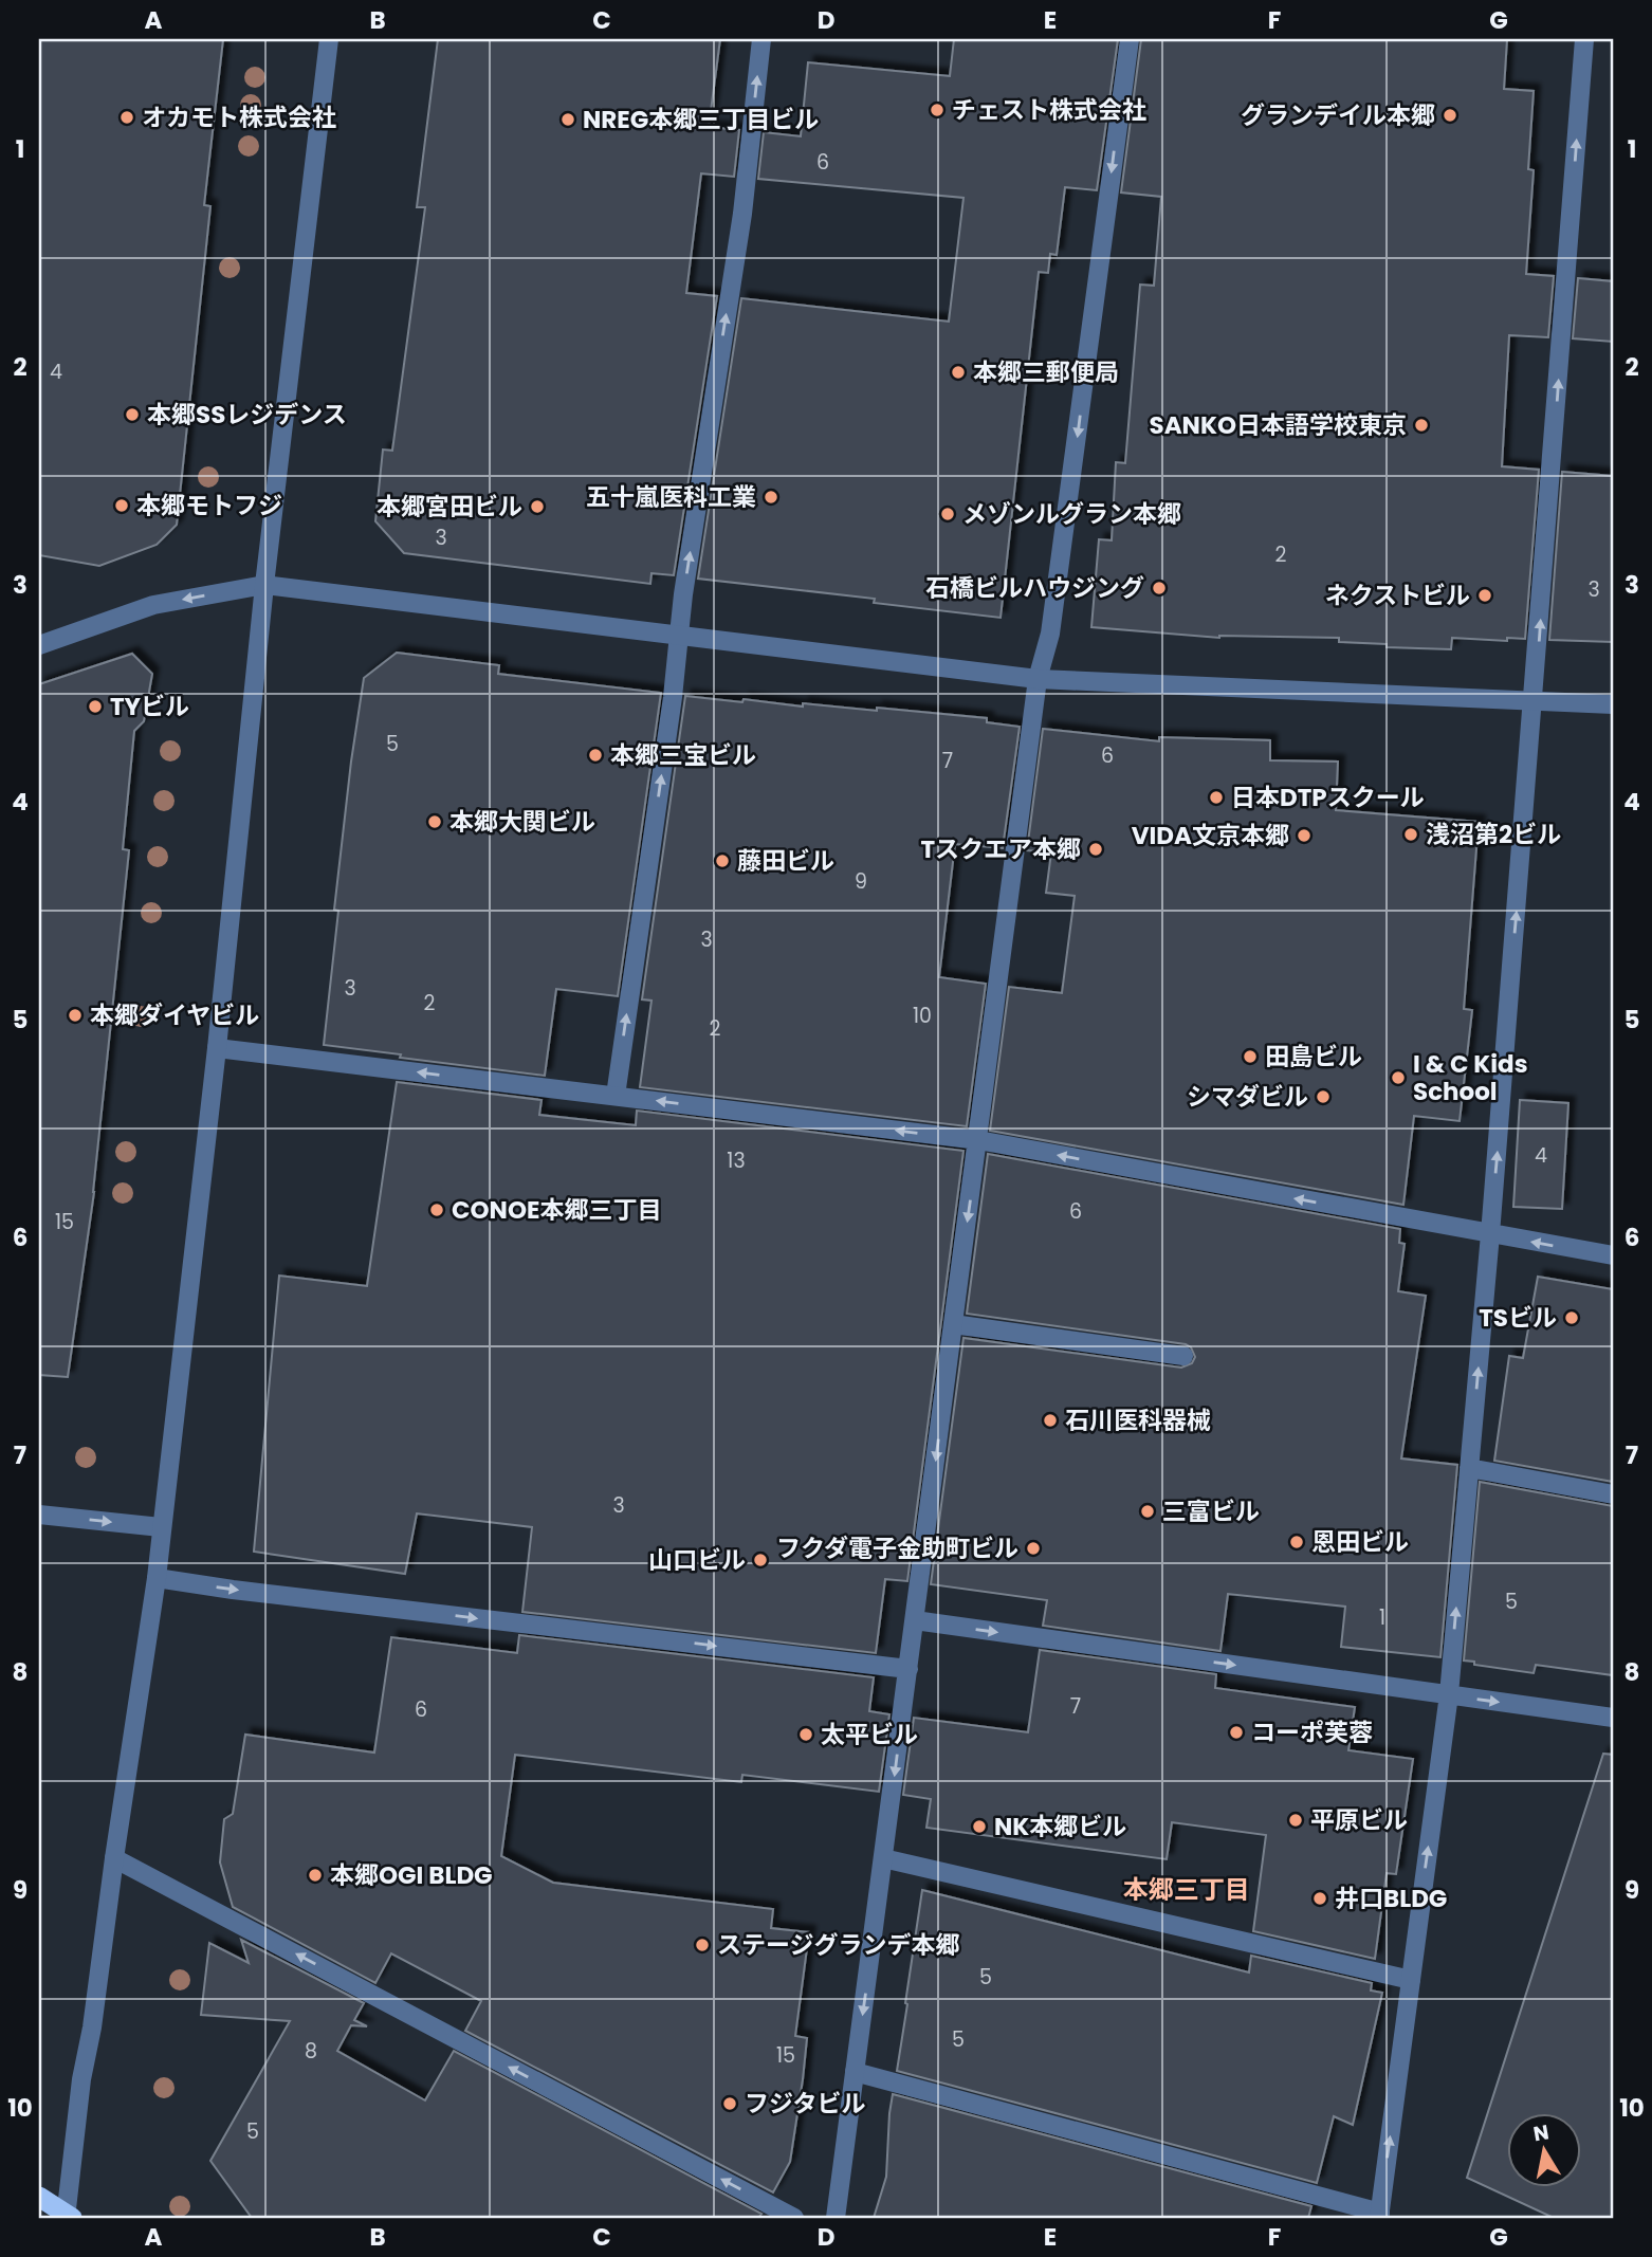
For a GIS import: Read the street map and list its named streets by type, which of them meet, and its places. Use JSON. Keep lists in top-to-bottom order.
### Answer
{
  "districts": ["本郷三丁目"],
  "places": [
    "チェスト株式会社",
    "グランデイル本郷",
    "オカモト株式会社",
    "NREG本郷三丁目ビル",
    "本郷三郵便局",
    "本郷SSレジデンス",
    "SANKO日本語学校東京",
    "五十嵐医科工業",
    "本郷モトフジ",
    "本郷宮田ビル",
    "メゾンルグラン本郷",
    "石橋ビルハウジング",
    "ネクストビル",
    "TYビル",
    "本郷三宝ビル",
    "日本DTPスクール",
    "本郷大関ビル",
    "浅沼第2ビル",
    "VIDA文京本郷",
    "Tスクエア本郷",
    "藤田ビル",
    "本郷ダイヤビル",
    "田島ビル",
    "I & C Kids School",
    "シマダビル",
    "CONOE本郷三丁目",
    "TSビル",
    "石川医科器械",
    "三富ビル",
    "恩田ビル",
    "フクダ電子金助町ビル",
    "山口ビル",
    "コーポ芙蓉",
    "太平ビル",
    "平原ビル",
    "NK本郷ビル",
    "本郷OGI BLDG",
    "井口BLDG",
    "ステージグランデ本郷",
    "フジタビル"
  ],
  "house_numbers": [
    "6",
    "4",
    "3",
    "2",
    "3",
    "5",
    "6",
    "7",
    "9",
    "3",
    "3",
    "2",
    "10",
    "2",
    "4",
    "13",
    "6",
    "15",
    "3",
    "5",
    "1",
    "7",
    "6",
    "5",
    "5",
    "8",
    "15",
    "5"
  ],
  "north": "top",
  "grid": {
    "columns": [
      "A",
      "B",
      "C",
      "D",
      "E",
      "F",
      "G"
    ],
    "rows": [
      "1",
      "2",
      "3",
      "4",
      "5",
      "6",
      "7",
      "8",
      "9",
      "10"
    ]
  }
}
